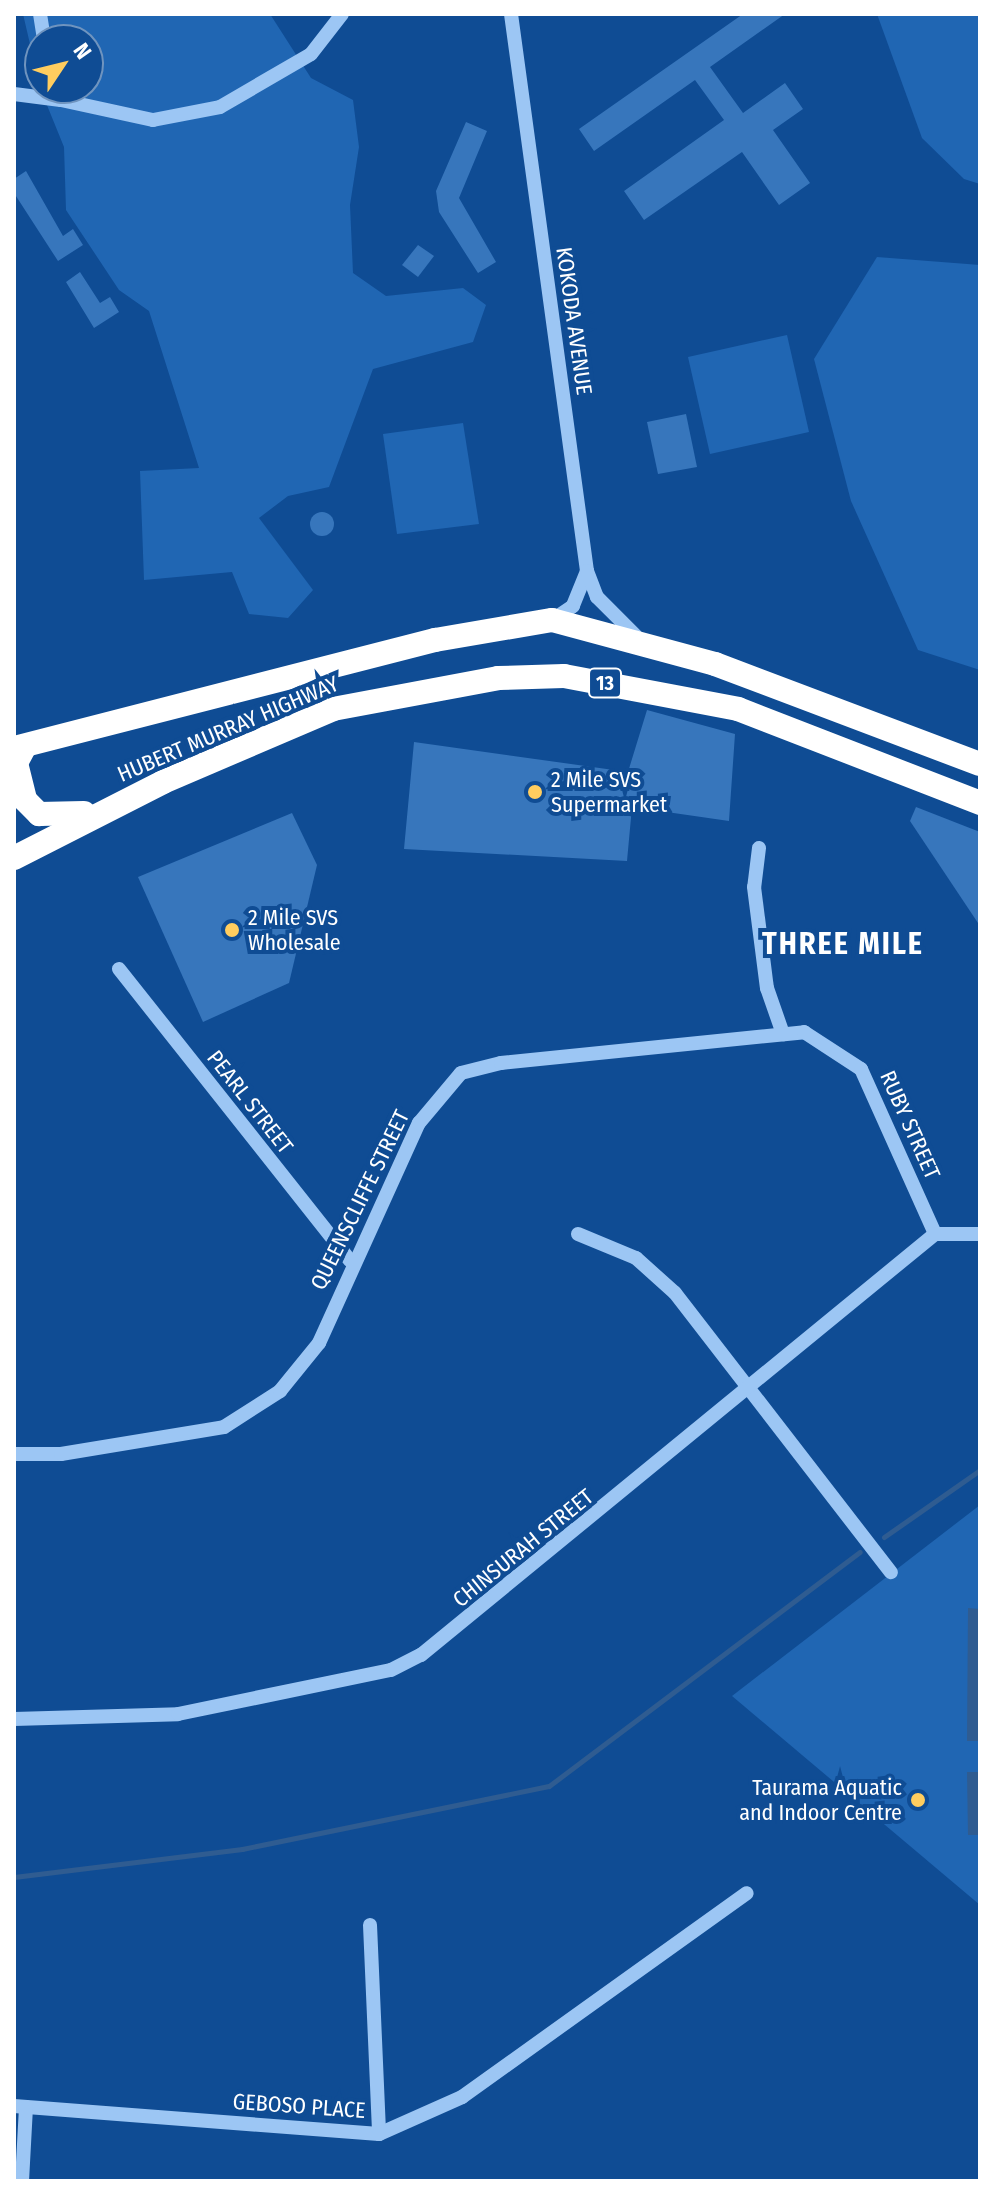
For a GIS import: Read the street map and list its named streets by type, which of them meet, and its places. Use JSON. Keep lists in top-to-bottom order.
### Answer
{
  "streets": {
    "highway": ["13", "HUBERT MURRAY HIGHWAY"],
    "street": [
      "KOKODA AVENUE",
      "PEARL STREET",
      "RUBY STREET",
      "QUEENSCLIFFE STREET",
      "CHINSURAH STREET",
      "GEBOSO PLACE"
    ]
  },
  "crossings": [
    ["PEARL STREET", "QUEENSCLIFFE STREET"],
    ["RUBY STREET", "QUEENSCLIFFE STREET"],
    ["RUBY STREET", "CHINSURAH STREET"]
  ],
  "districts": ["THREE MILE"],
  "places": ["2 Mile SVS Supermarket", "2 Mile SVS Wholesale", "Taurama Aquatic and Indoor Centre"],
  "north": "top right"
}
